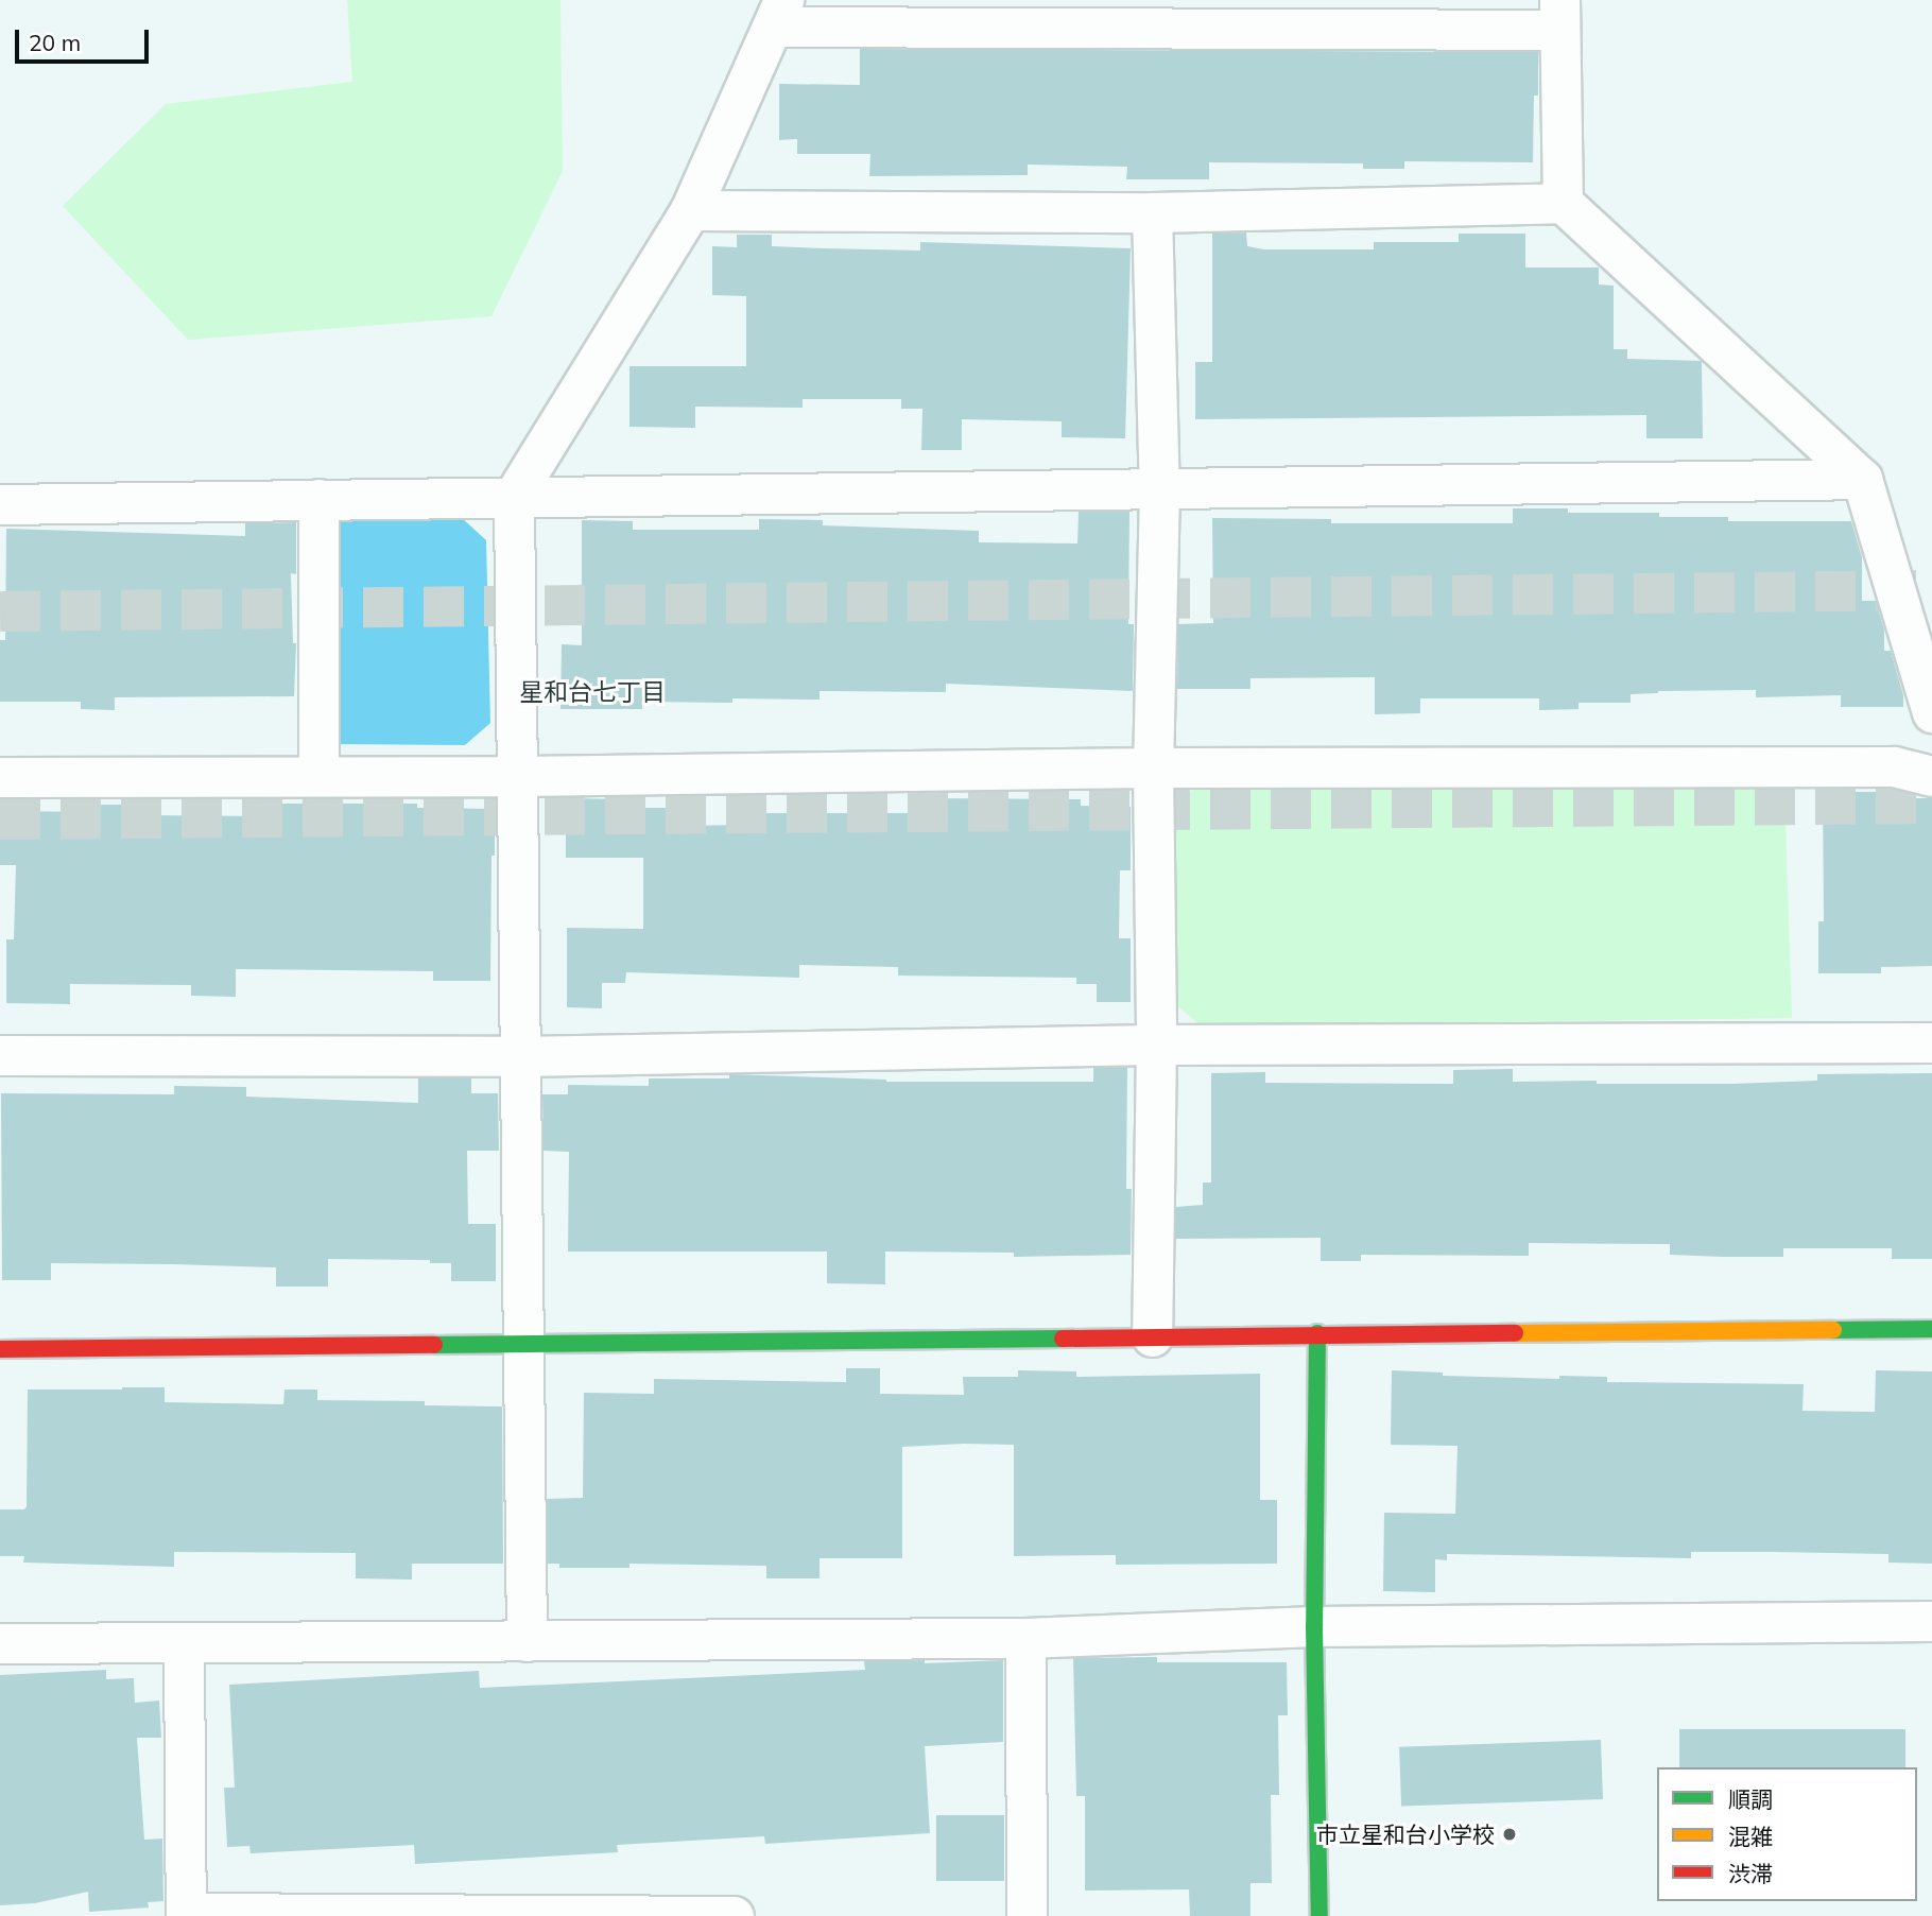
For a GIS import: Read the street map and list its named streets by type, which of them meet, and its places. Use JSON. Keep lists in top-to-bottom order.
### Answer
{
  "districts": ["星和台七丁目"],
  "places": ["市立星和台小学校"],
  "legend": ["順調", "混雑", "渋滞"],
  "scale_bar": "20 m"
}
